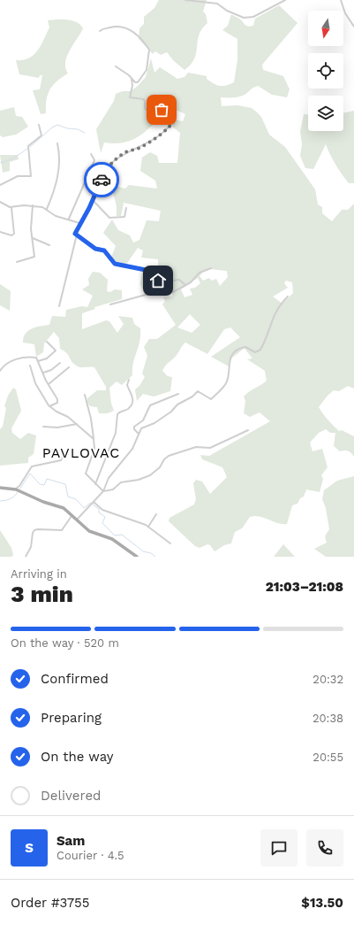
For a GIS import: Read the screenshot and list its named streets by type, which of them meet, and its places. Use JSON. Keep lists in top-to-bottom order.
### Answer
{
  "districts": ["PAVLOVAC"],
  "north": "bottom",
  "page": {
    "heading": ["3 min", "Arriving in", "21:03–21:08"],
    "panel": [
      "Sam",
      "Courier · 4.5",
      "Order #3755",
      "$13.50"
    ],
    "bar": "On the way · 520 m",
    "list": [
      ["Confirmed", "20:32"],
      ["Preparing", "20:38"],
      ["On the way", "20:55"],
      "Delivered"
    ],
    "round": "S"
  }
}
